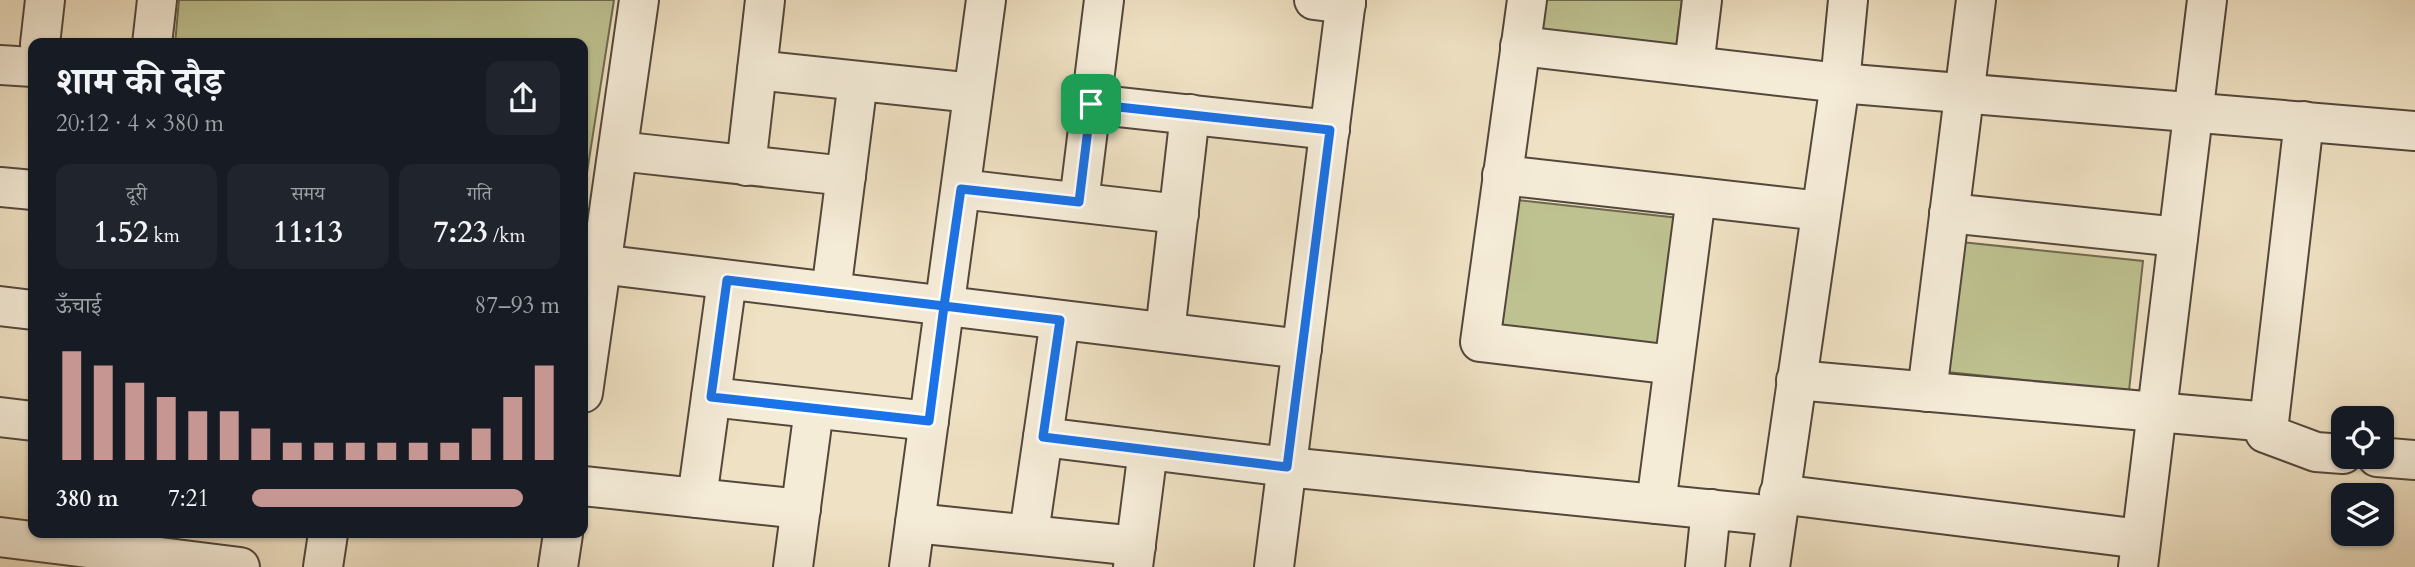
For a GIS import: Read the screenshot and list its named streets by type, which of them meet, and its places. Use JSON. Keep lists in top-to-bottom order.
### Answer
{
  "page": {
    "heading": ["शाम की दौड़", "20:12 · 4 × 380 m"],
    "stats": [
      ["दूरी", "1.52 km"],
      ["समय", "11:13"],
      ["गति", "7:23 /km"]
    ],
    "chart": ["ऊँचाई", "87–93 m"],
    "list": [
      {
        "name": "380 m",
        "note": "7:21"
      }
    ]
  }
}
